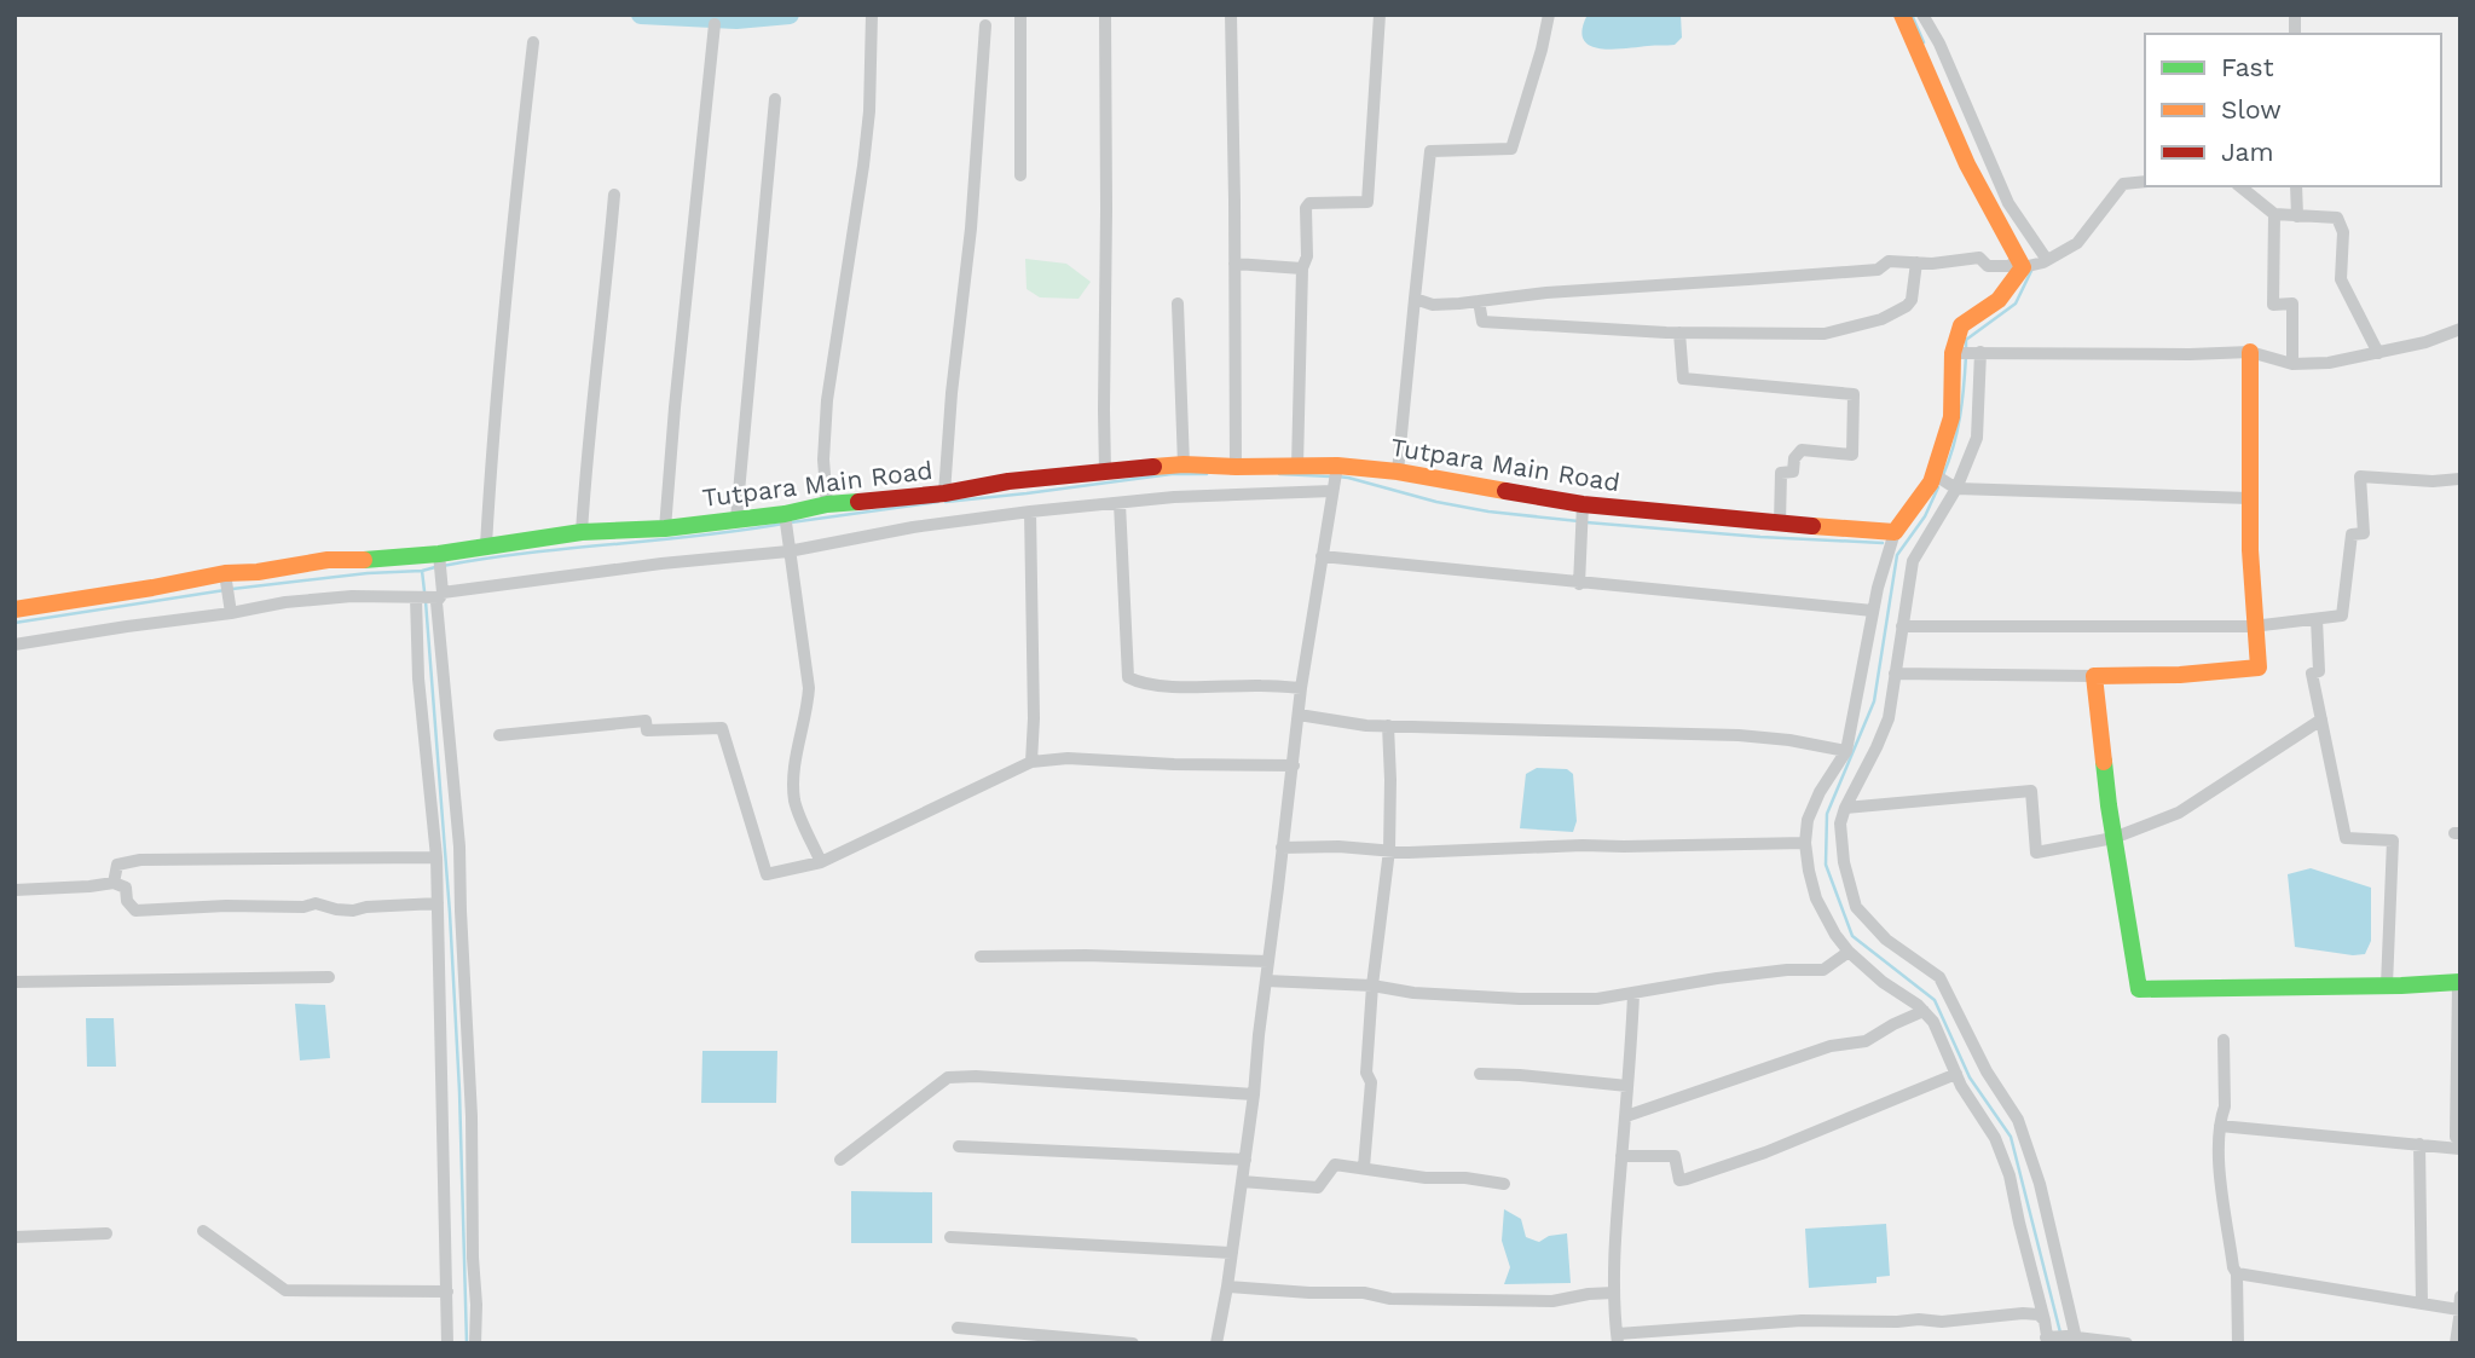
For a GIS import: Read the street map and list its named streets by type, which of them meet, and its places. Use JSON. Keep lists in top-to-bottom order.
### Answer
{
  "streets": {
    "street": ["Tutpara Main Road"]
  },
  "legend": ["Fast", "Slow", "Jam"]
}
